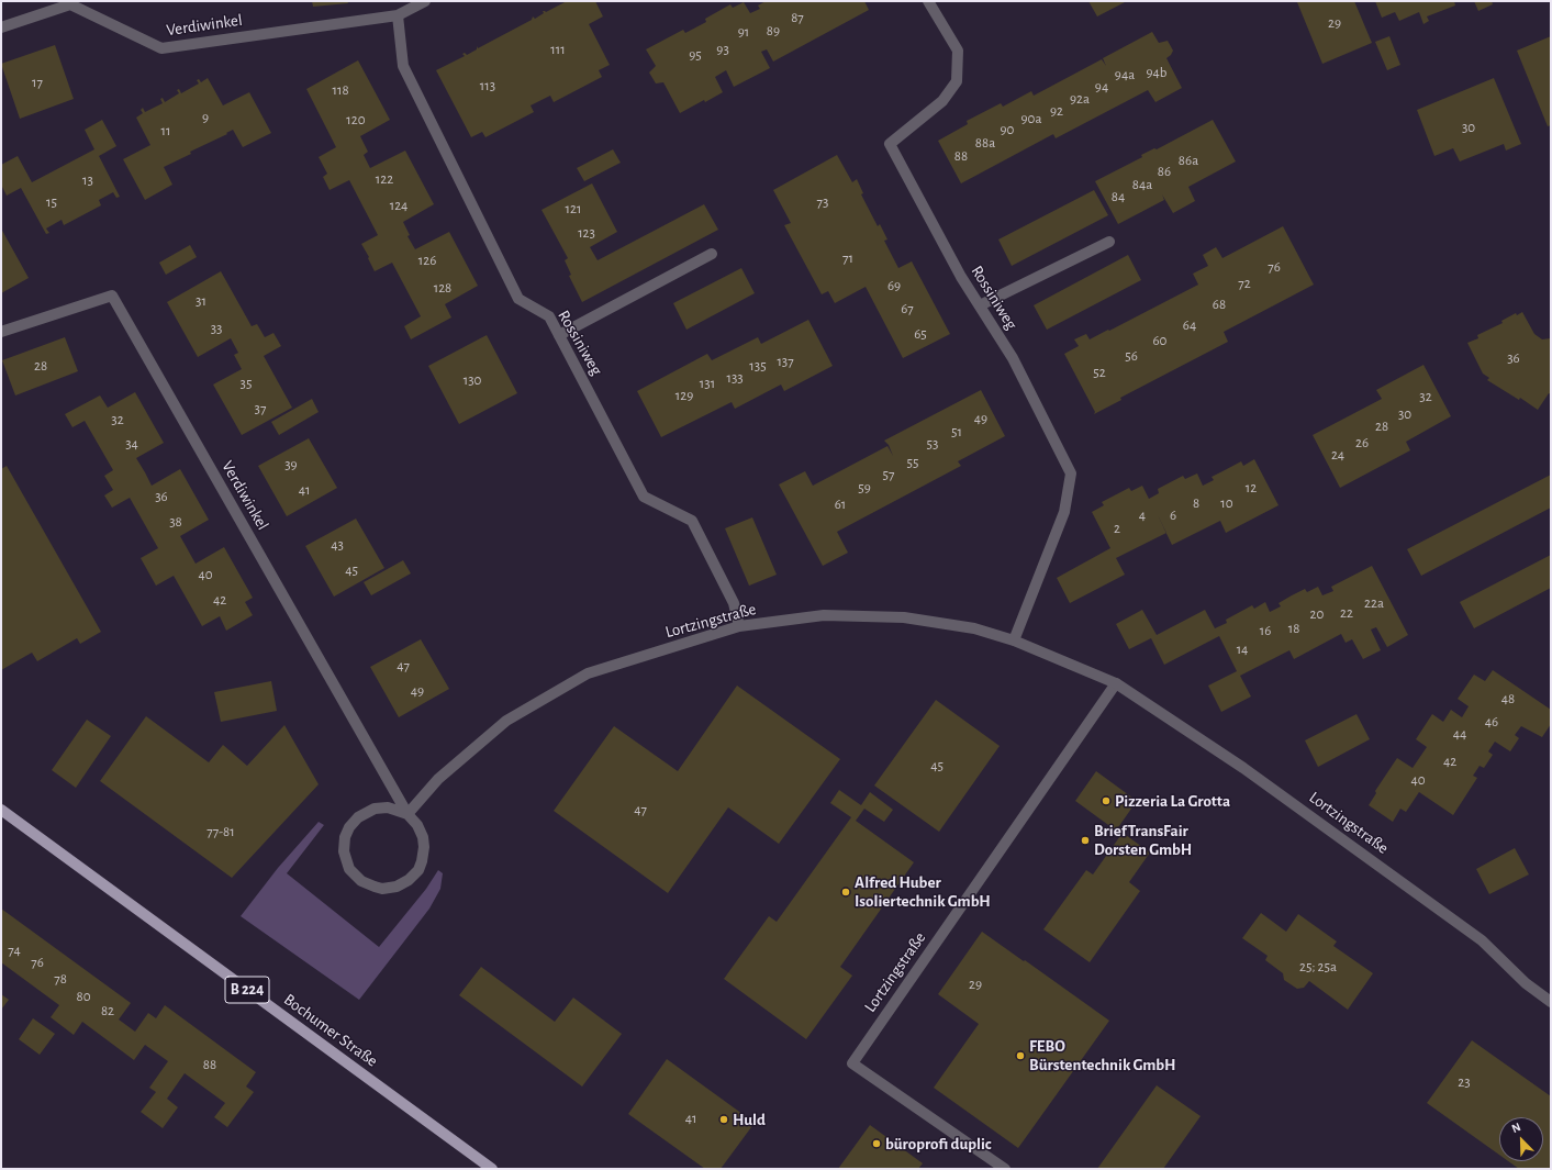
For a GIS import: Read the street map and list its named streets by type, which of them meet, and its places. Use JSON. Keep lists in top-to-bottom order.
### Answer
{
  "streets": {
    "main road": ["B 224", "Bochumer Straße"],
    "street": ["Verdiwinkel", "Rossiniweg", "Lortzingstraße"]
  },
  "crossings": [
    ["Verdiwinkel", "Rossiniweg"],
    ["Verdiwinkel", "Lortzingstraße"],
    ["Rossiniweg", "Lortzingstraße"]
  ],
  "places": [
    "Pizzeria La Grotta",
    "BriefTransFair Dorsten GmbH",
    "Alfred Huber Isoliertechnik GmbH",
    "FEBO Bürstentechnik GmbH",
    "Huld",
    "büroprofi duplic"
  ],
  "house_numbers": [
    "87",
    "29",
    "89",
    "91",
    "111",
    "93",
    "95",
    "94b",
    "94a",
    "17",
    "113",
    "94",
    "118",
    "92a",
    "92",
    "9",
    "90a",
    "120",
    "30",
    "90",
    "11",
    "88a",
    "88",
    "86a",
    "86",
    "122",
    "13",
    "84a",
    "84",
    "15",
    "73",
    "124",
    "121",
    "123",
    "71",
    "126",
    "76",
    "72",
    "69",
    "128",
    "31",
    "68",
    "67",
    "64",
    "33",
    "65",
    "60",
    "56",
    "36",
    "137",
    "28",
    "135",
    "52",
    "133",
    "130",
    "35",
    "131",
    "129",
    "32",
    "37",
    "30",
    "49",
    "32",
    "28",
    "51",
    "26",
    "34",
    "53",
    "24",
    "55",
    "39",
    "57",
    "59",
    "12",
    "41",
    "36",
    "8",
    "10",
    "61",
    "4",
    "6",
    "38",
    "2",
    "43",
    "45",
    "40",
    "42",
    "22a",
    "22",
    "20",
    "18",
    "16",
    "14",
    "47",
    "49",
    "48",
    "46",
    "44",
    "42",
    "45",
    "40",
    "47",
    "77-81",
    "74",
    "76",
    "25; 25a",
    "78",
    "29",
    "80",
    "82",
    "88",
    "23",
    "41"
  ],
  "north": "top left"
}
